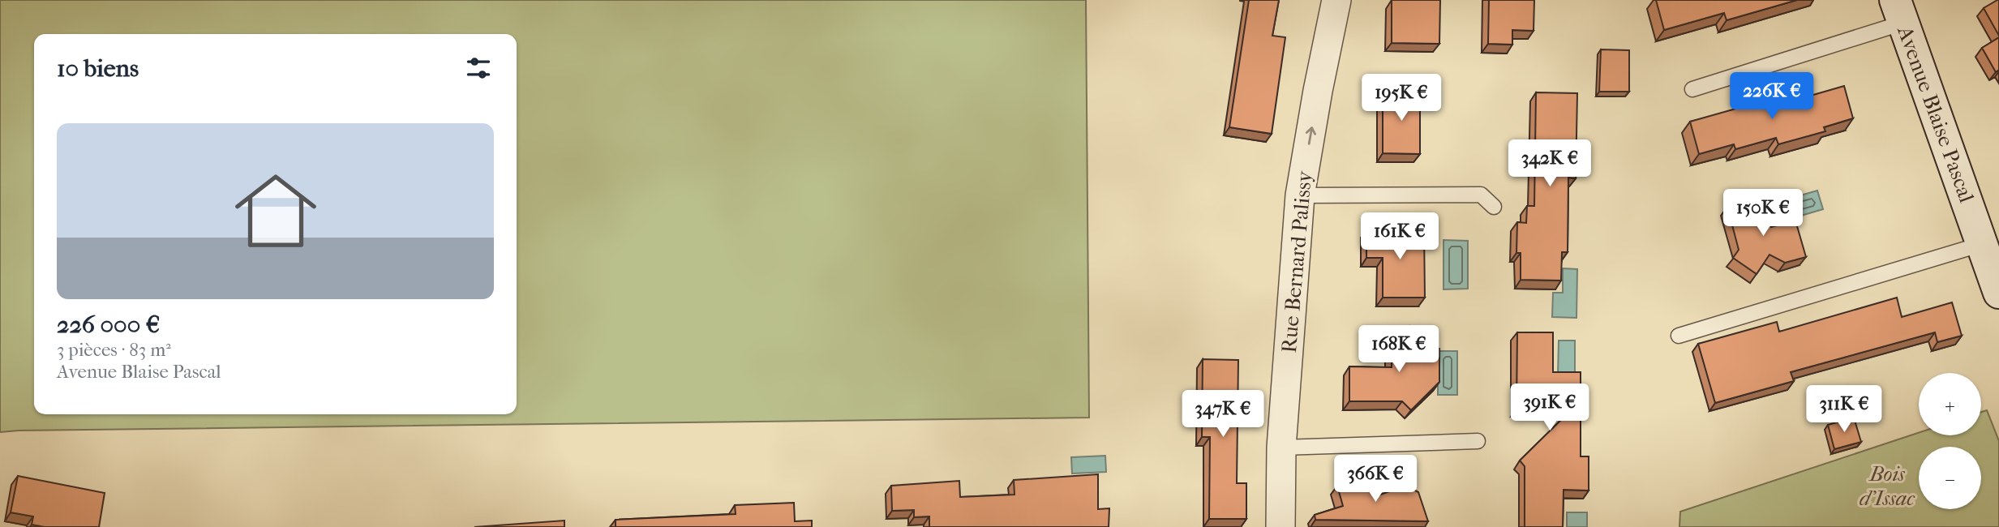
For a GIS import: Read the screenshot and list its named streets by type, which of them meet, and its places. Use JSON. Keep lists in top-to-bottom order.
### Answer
{
  "streets": {
    "main road": ["Avenue Blaise Pascal"],
    "street": ["Rue Bernard Palissy"]
  },
  "one_way": ["Rue Bernard Palissy"],
  "parks": ["Bois d'Issac"],
  "page": {
    "heading": "10 biens",
    "price": [
      "226K €",
      "195K €",
      "342K €",
      "150K €",
      "161K €",
      "168K €",
      "391K €",
      "311K €",
      "347K €",
      "366K €"
    ],
    "list": [
      {
        "name": "226 000 €",
        "note": "3 pièces · 83 m² · Avenue Blaise Pascal"
      }
    ],
    "map_buttons": ["+", "−"]
  }
}
